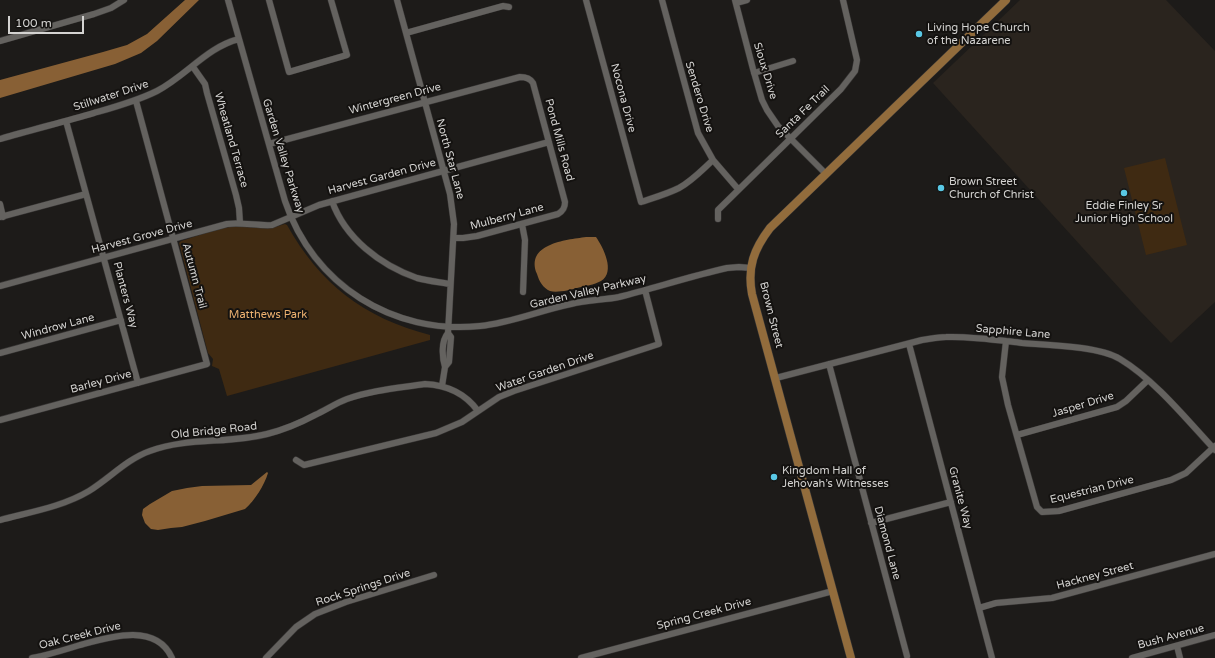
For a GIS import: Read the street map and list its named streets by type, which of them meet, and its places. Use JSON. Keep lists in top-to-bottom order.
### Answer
{
  "streets": {
    "main road": ["Brown Street"],
    "street": [
      "Sioux Drive",
      "Stillwater Drive",
      "Sendero Drive",
      "Nocona Drive",
      "Wintergreen Drive",
      "Santa Fe Trail",
      "Wheatland Terrace",
      "Pond Mills Road",
      "Garden Valley Parkway",
      "North Star Lane",
      "Harvest Garden Drive",
      "Mulberry Lane",
      "Harvest Grove Drive",
      "Autumn Trail",
      "Planters Way",
      "Windrow Lane",
      "Sapphire Lane",
      "Water Garden Drive",
      "Barley Drive",
      "Jasper Drive",
      "Old Bridge Road",
      "Equestrian Drive",
      "Granite Way",
      "Diamond Lane",
      "Hackney Street",
      "Rock Springs Drive",
      "Spring Creek Drive",
      "Oak Creek Drive",
      "Bush Avenue"
    ]
  },
  "crossings": [
    ["Sioux Drive", "Santa Fe Trail"],
    ["Sioux Drive", "Brown Street"],
    ["Stillwater Drive", "Wheatland Terrace"],
    ["Stillwater Drive", "Garden Valley Parkway"],
    ["Stillwater Drive", "Autumn Trail"],
    ["Stillwater Drive", "Planters Way"],
    ["Sendero Drive", "Nocona Drive"],
    ["Sendero Drive", "Santa Fe Trail"],
    ["Wintergreen Drive", "Pond Mills Road"],
    ["Wintergreen Drive", "Garden Valley Parkway"],
    ["Wintergreen Drive", "North Star Lane"],
    ["Wheatland Terrace", "Harvest Grove Drive"],
    ["Pond Mills Road", "Harvest Garden Drive"],
    ["Pond Mills Road", "Mulberry Lane"],
    ["Garden Valley Parkway", "North Star Lane"],
    ["Garden Valley Parkway", "Harvest Garden Drive"],
    ["Garden Valley Parkway", "Harvest Grove Drive"],
    ["Garden Valley Parkway", "Brown Street"],
    ["Garden Valley Parkway", "Water Garden Drive"],
    ["North Star Lane", "Harvest Garden Drive"],
    ["North Star Lane", "Mulberry Lane"],
    ["North Star Lane", "Old Bridge Road"],
    ["Harvest Garden Drive", "Harvest Grove Drive"],
    ["Harvest Grove Drive", "Autumn Trail"],
    ["Harvest Grove Drive", "Planters Way"],
    ["Autumn Trail", "Barley Drive"],
    ["Planters Way", "Windrow Lane"],
    ["Planters Way", "Barley Drive"],
    ["Brown Street", "Sapphire Lane"],
    ["Brown Street", "Spring Creek Drive"],
    ["Sapphire Lane", "Jasper Drive"],
    ["Sapphire Lane", "Equestrian Drive"],
    ["Sapphire Lane", "Granite Way"],
    ["Sapphire Lane", "Diamond Lane"],
    ["Water Garden Drive", "Old Bridge Road"],
    ["Jasper Drive", "Equestrian Drive"],
    ["Granite Way", "Hackney Street"]
  ],
  "parks": ["Matthews Park"],
  "places": [
    "Living Hope Church of the Nazarene",
    "Brown Street Church of Christ",
    "Eddie Finley Sr Junior High School",
    "Kingdom Hall of Jehovah’s Witnesses"
  ],
  "scale_bar": "100 m"
}
